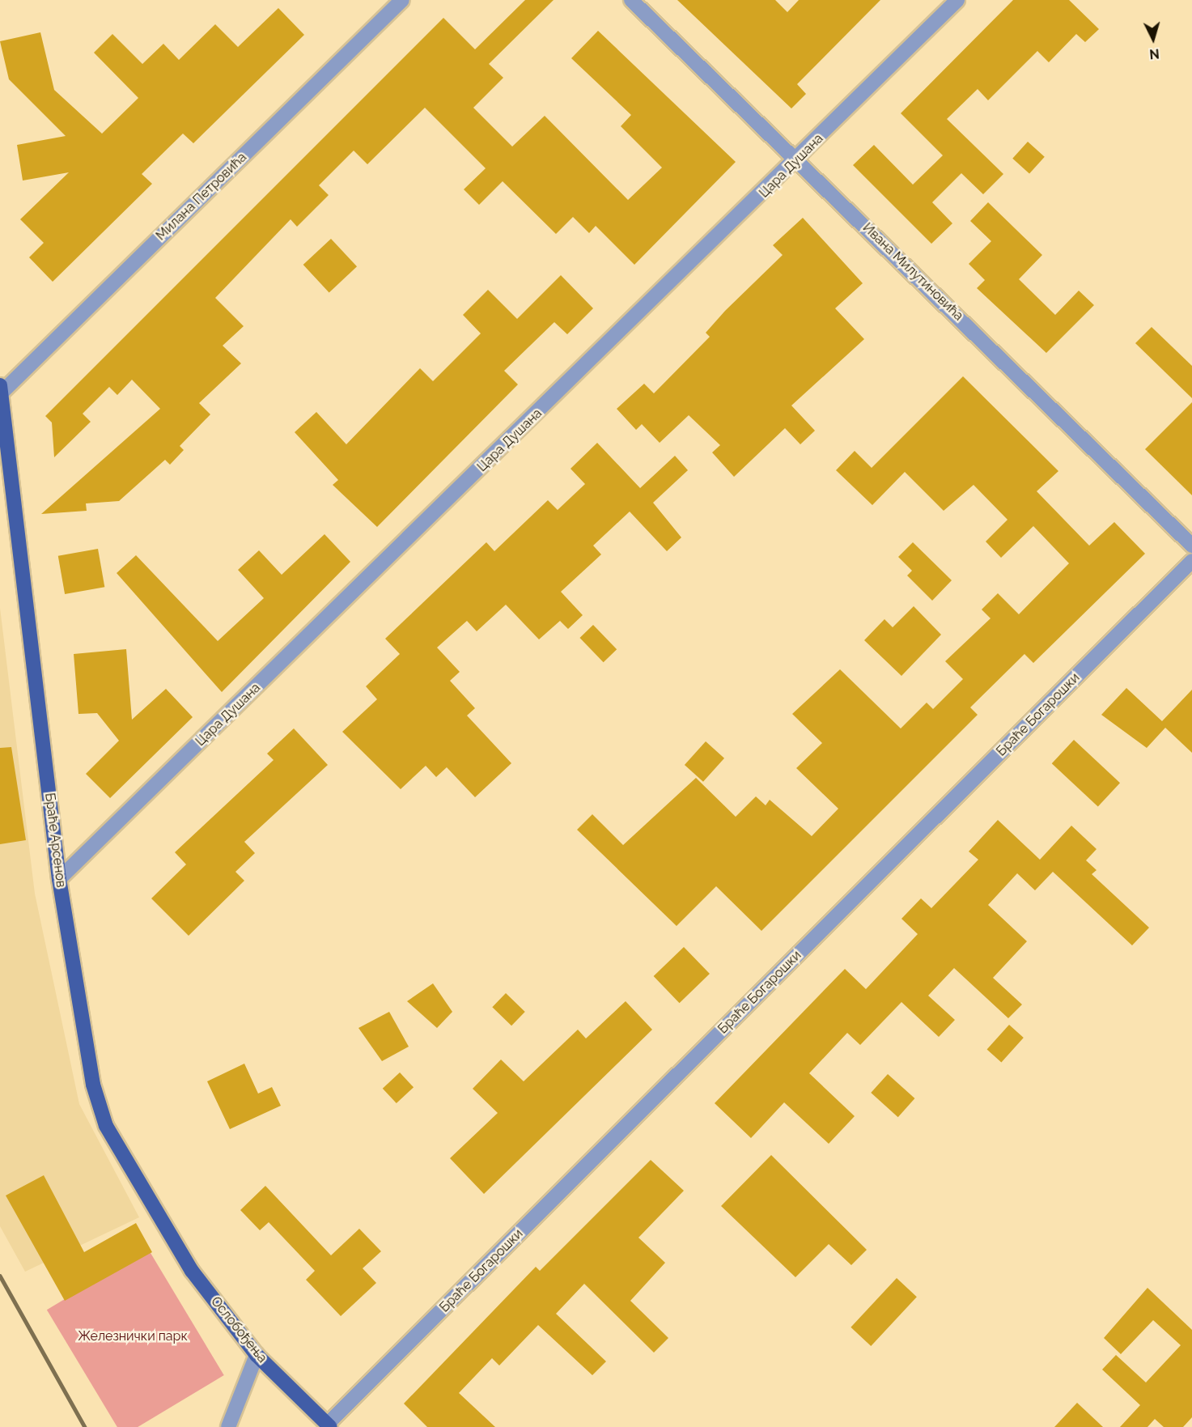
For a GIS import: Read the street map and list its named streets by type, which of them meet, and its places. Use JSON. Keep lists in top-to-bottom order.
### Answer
{
  "streets": {
    "main road": ["Браће Арсенов", "Ослобођења"],
    "street": [
      "Цара Душана",
      "Милана Петровића",
      "Ивана Милутиновића",
      "Браће Богарошки"
    ]
  },
  "crossings": [
    ["Цара Душана", "Ивана Милутиновића"],
    ["Цара Душана", "Браће Арсенов"],
    ["Милана Петровића", "Браће Арсенов"],
    ["Браће Богарошки", "Ослобођења"],
    ["Браће Арсенов", "Ослобођења"]
  ],
  "parks": ["Железнички парк"],
  "north": "bottom"
}
